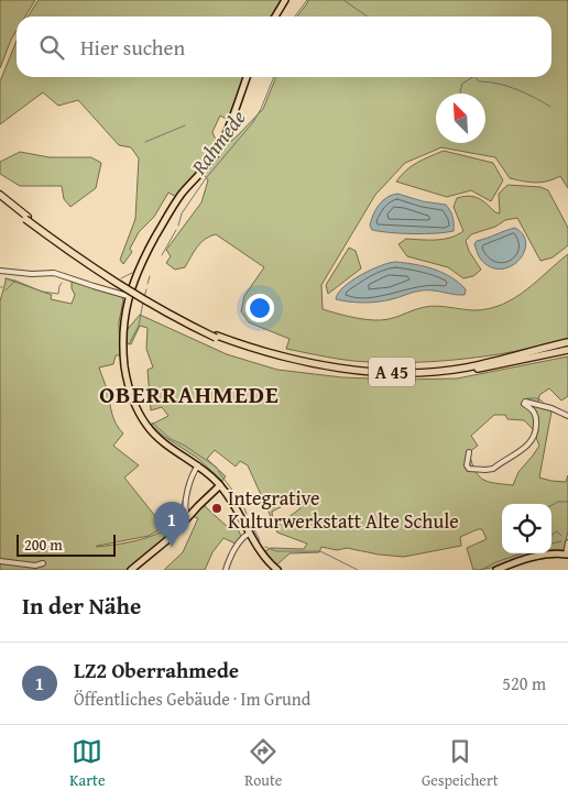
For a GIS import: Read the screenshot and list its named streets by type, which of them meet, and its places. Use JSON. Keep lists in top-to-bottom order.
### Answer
{
  "streets": {
    "highway": ["A 45"]
  },
  "districts": ["OBERRAHMEDE"],
  "water": ["Rahmede"],
  "places": ["Integrative Kulturwerkstatt Alte Schule"],
  "scale_bar": "200 m",
  "north": "top left",
  "page": {
    "search": "Hier suchen",
    "pins": "1",
    "scale": "200 m",
    "heading": "In der Nähe",
    "list": [
      {
        "mark": "1",
        "name": "LZ2 Oberrahmede",
        "note": "Öffentliches Gebäude · Im Grund",
        "value": "520 m"
      }
    ],
    "nav": ["Karte", "Route", "Gespeichert"]
  }
}
